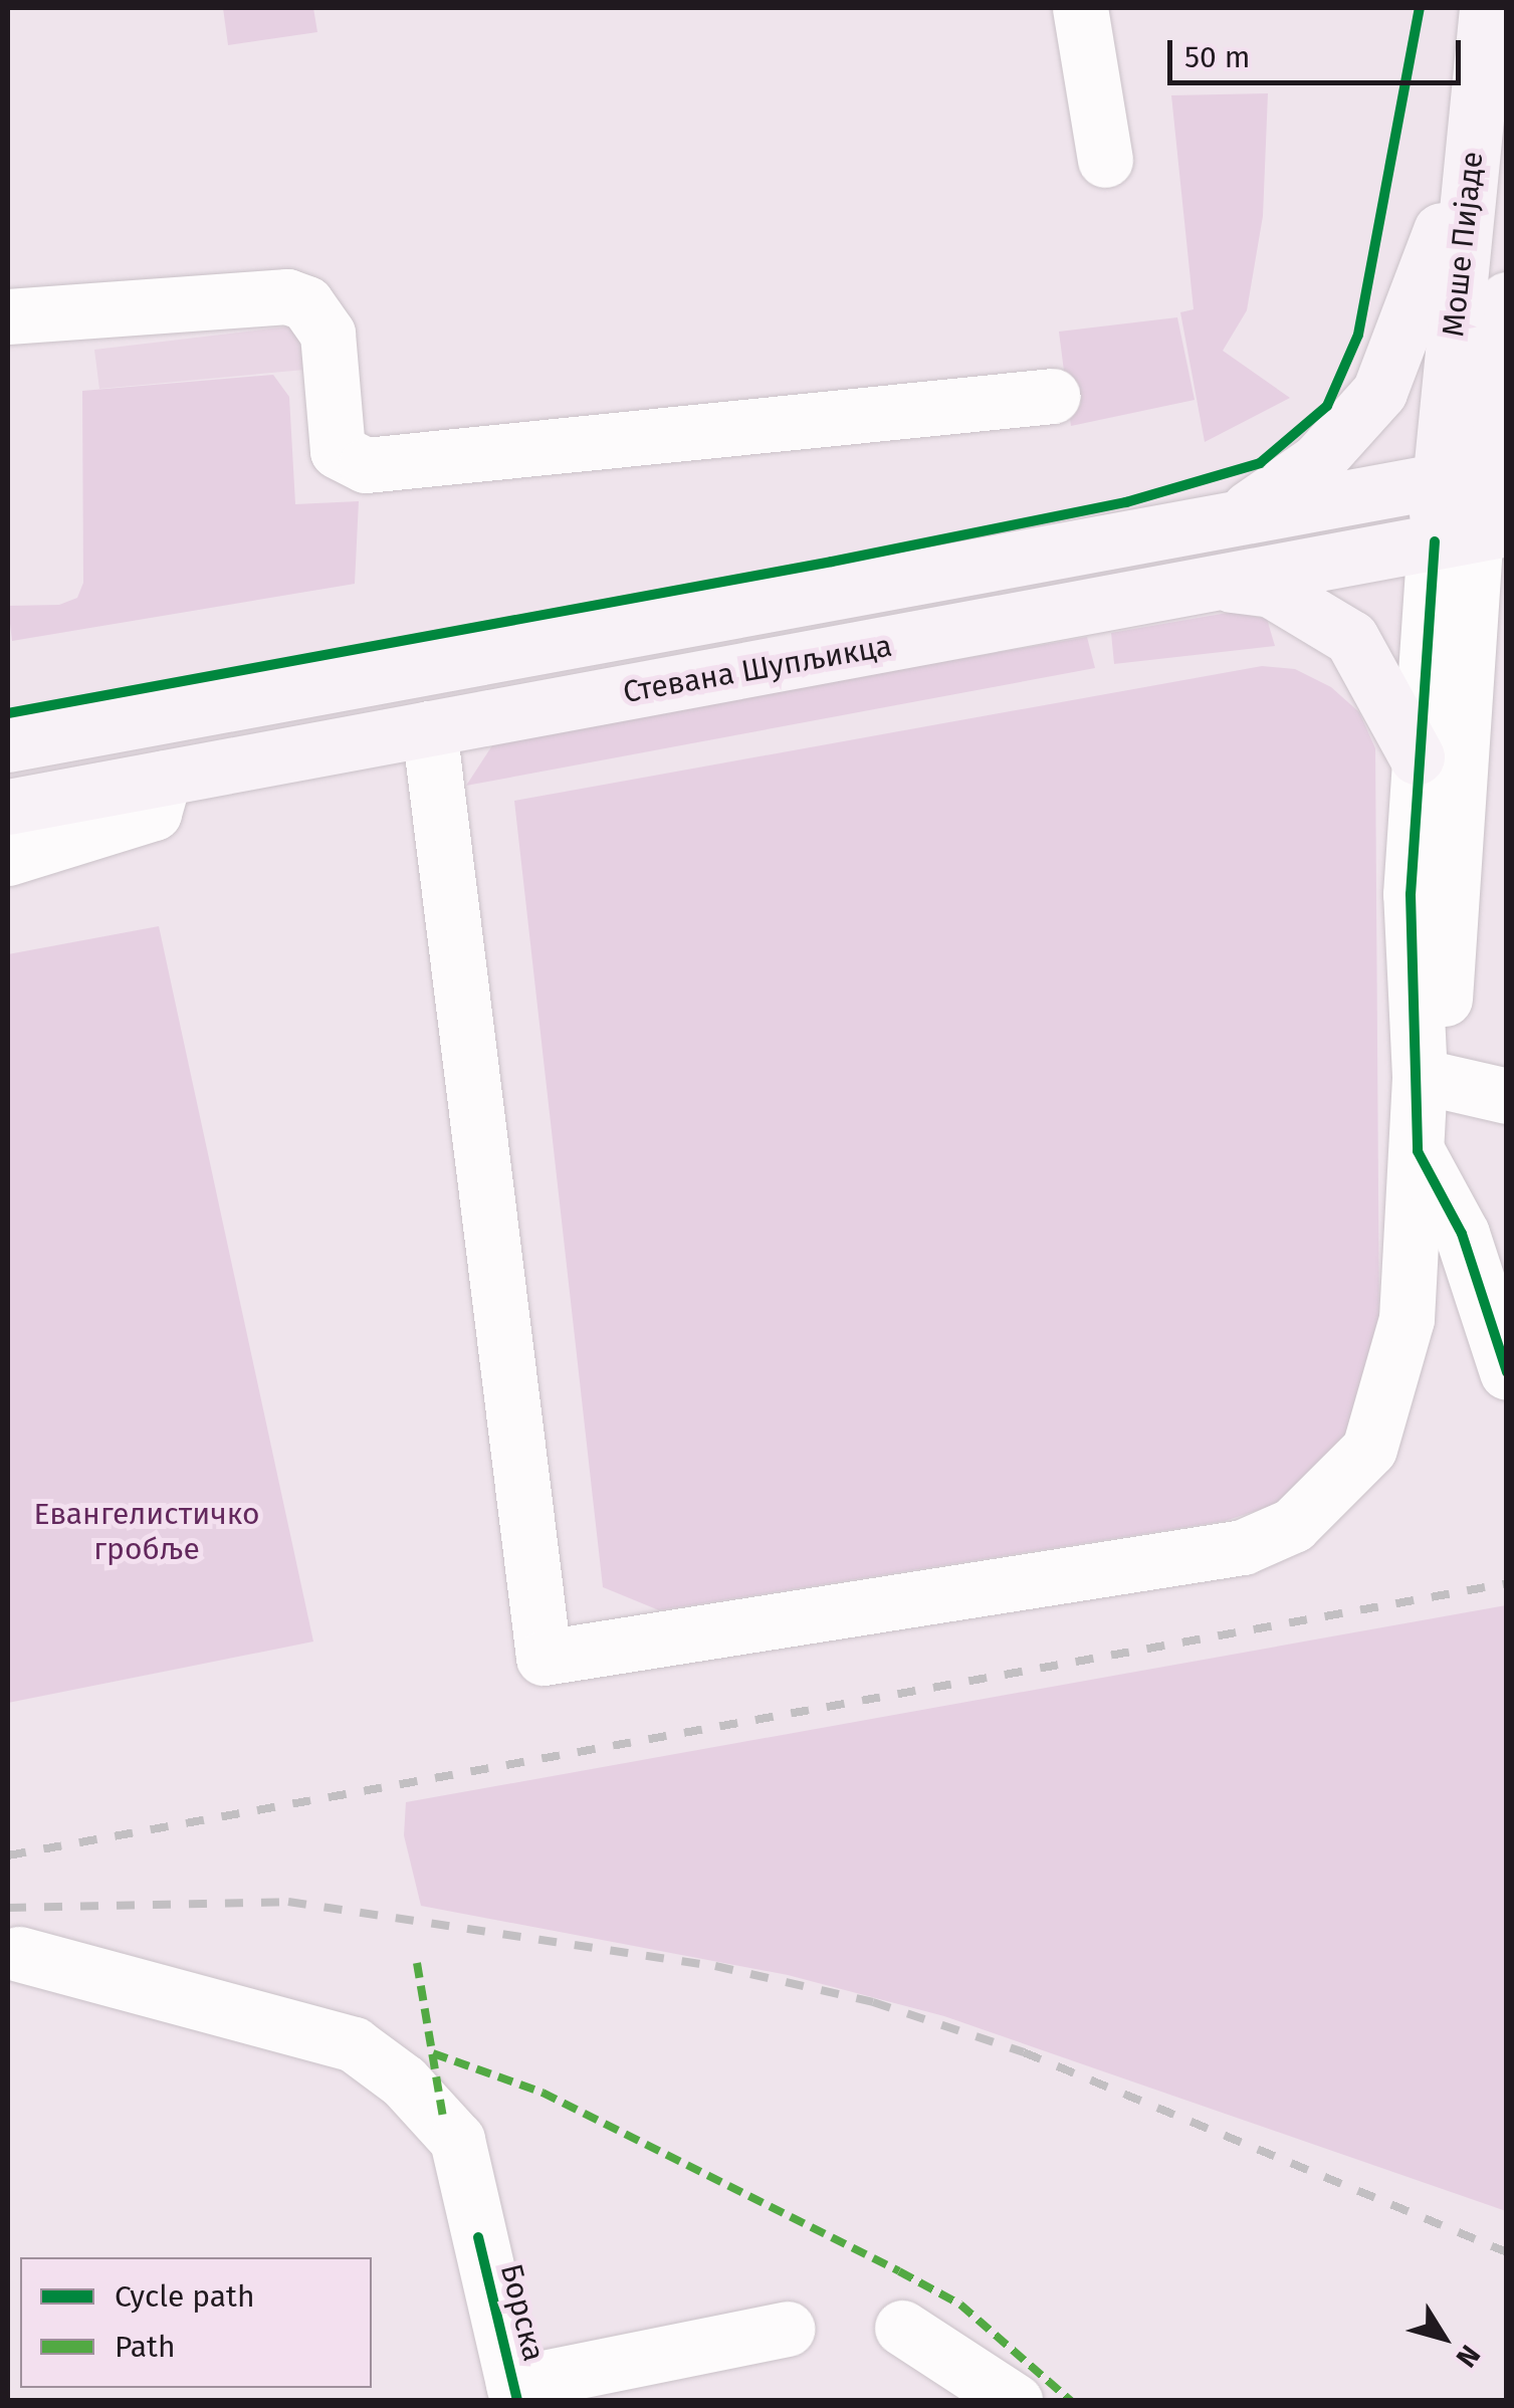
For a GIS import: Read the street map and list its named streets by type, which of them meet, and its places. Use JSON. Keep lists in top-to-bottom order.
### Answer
{
  "streets": {
    "main road": ["Моше Пијаде", "Стевана Шупљикца"],
    "street": ["Борска"]
  },
  "crossings": [
    ["Моше Пијаде", "Стевана Шупљикца"]
  ],
  "parks": ["Евангелистичко гробље"],
  "legend": ["Cycle path", "Path"],
  "scale_bar": "50 m",
  "north": "bottom right"
}
